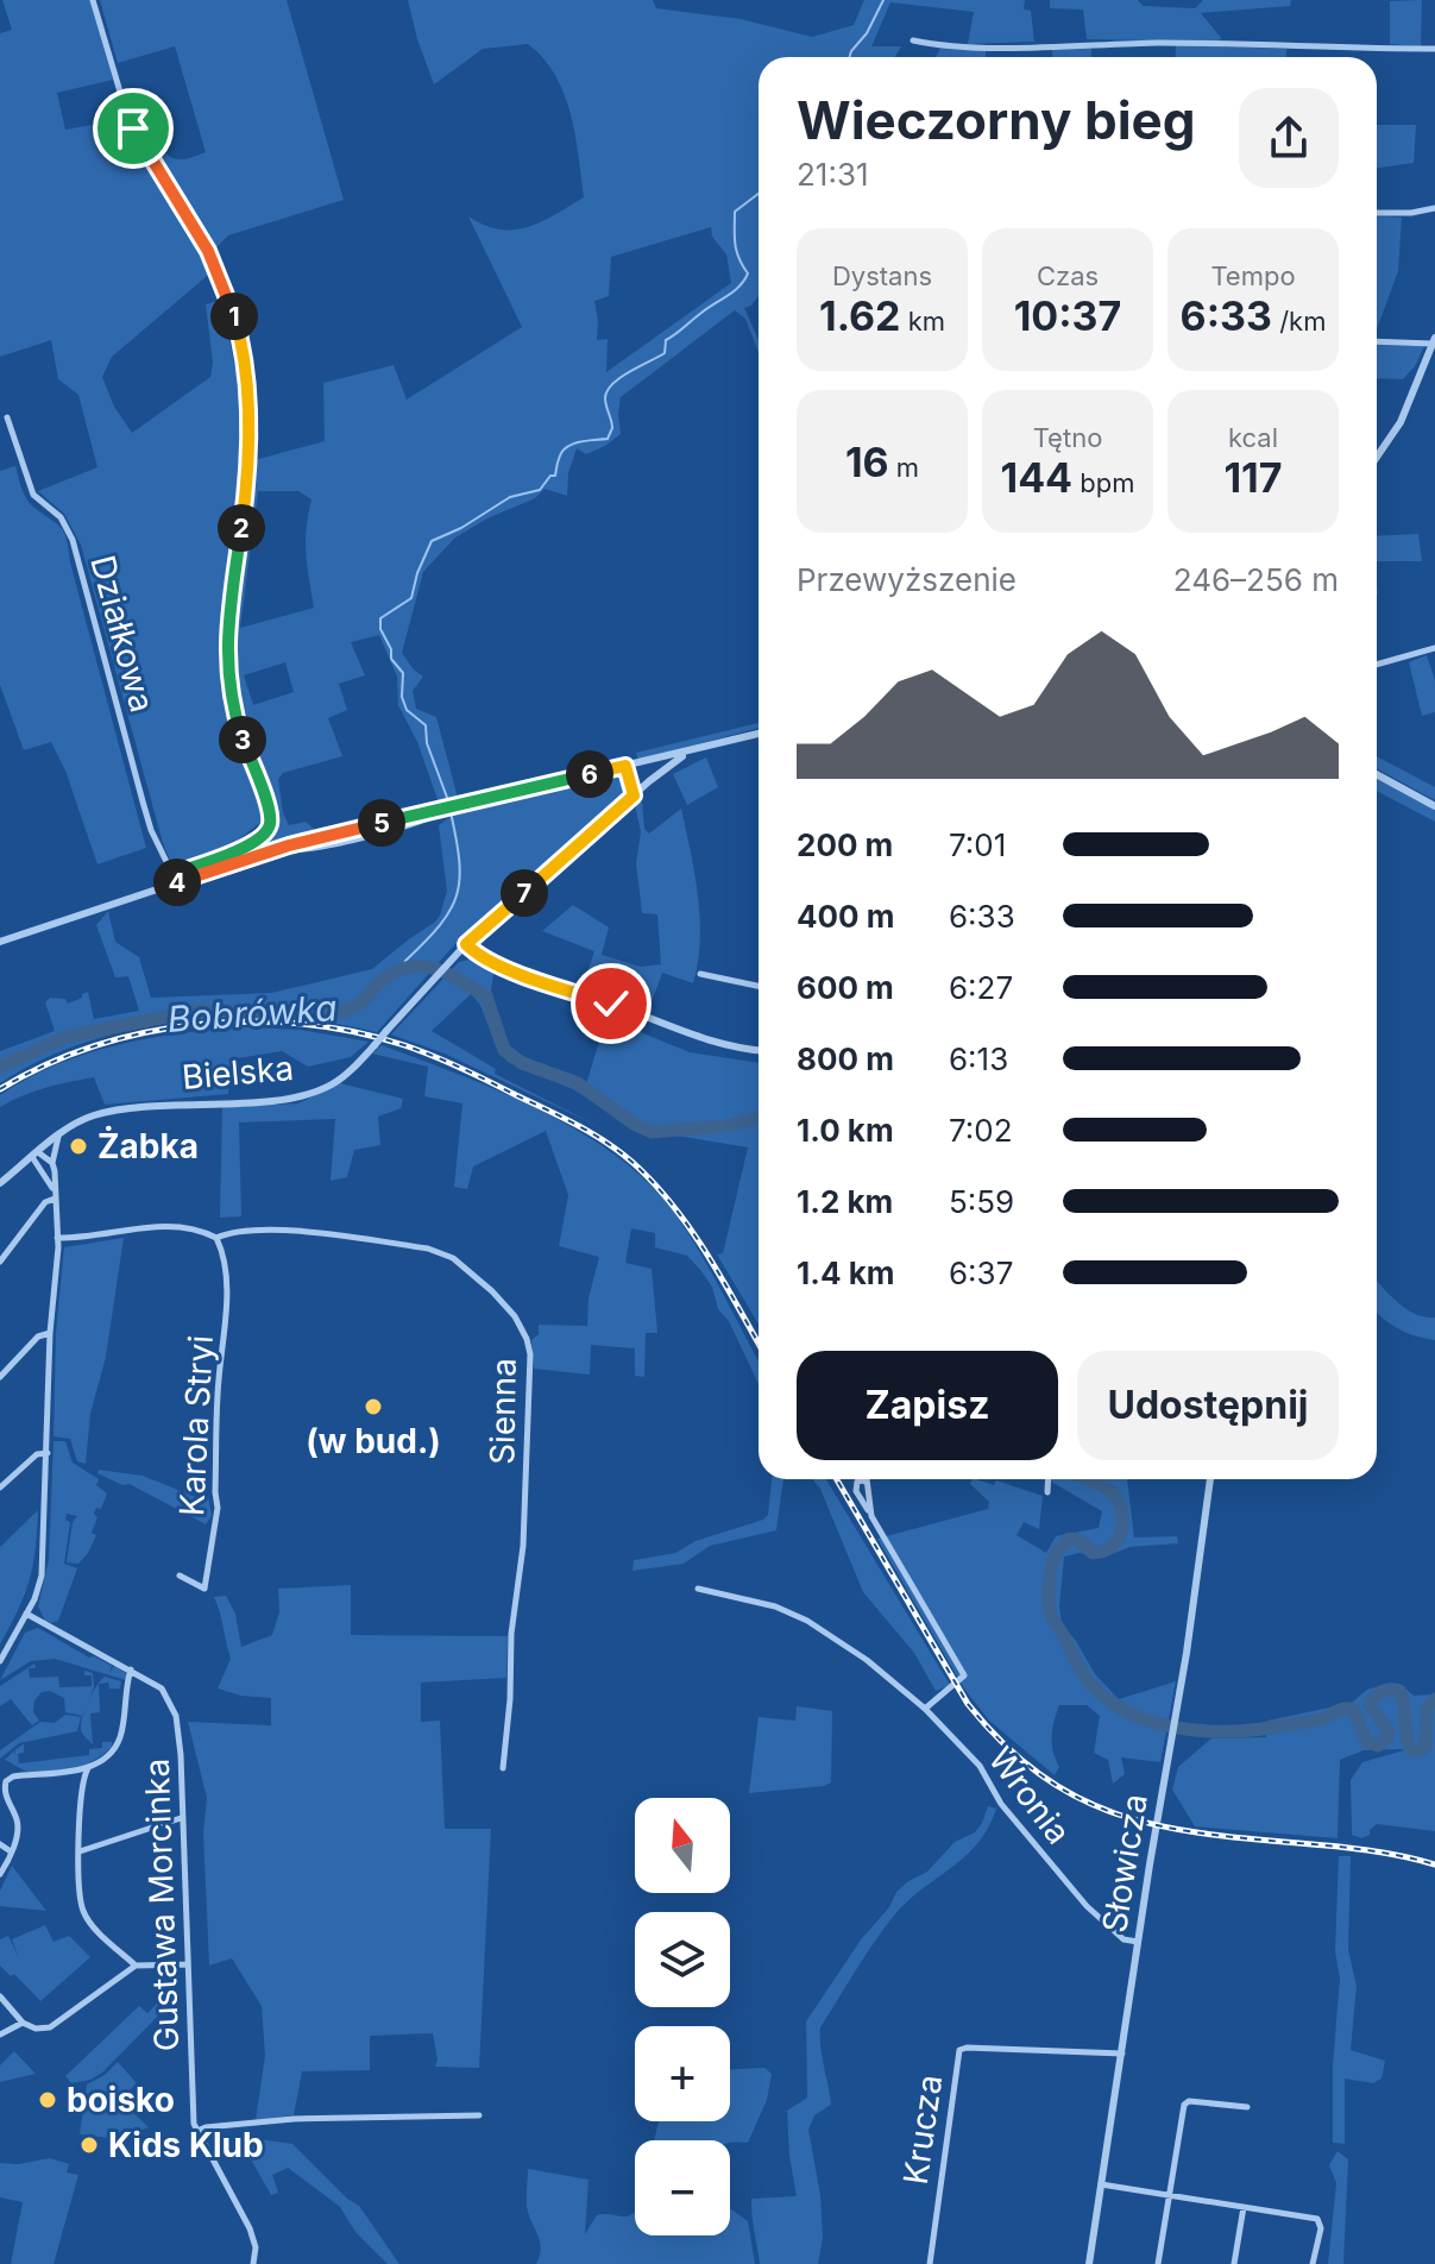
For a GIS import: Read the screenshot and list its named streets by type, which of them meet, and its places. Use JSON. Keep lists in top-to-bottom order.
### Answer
{
  "streets": {
    "street": [
      "Działkowa",
      "Bielska",
      "Sienna",
      "Karola Stryi",
      "Wronia",
      "Słowicza",
      "Gustawa Morcinka",
      "Krucza"
    ]
  },
  "crossings": [
    ["Sienna", "Karola Stryi"],
    ["Wronia", "Słowicza"],
    ["Słowicza", "Krucza"]
  ],
  "water": ["Bobrówka"],
  "places": [
    "Żabka",
    "(w bud.)",
    "boisko",
    "Kids Klub"
  ],
  "north": "top",
  "page": {
    "heading": ["Wieczorny bieg", "21:31"],
    "stats": [
      ["Dystans", "1.62 km"],
      ["Czas", "10:37"],
      ["Tempo", "6:33 /km"],
      ["16 m"],
      ["Tętno", "144 bpm"],
      ["kcal", "117"]
    ],
    "pins": [
      "1",
      "2",
      "3",
      "6",
      "5",
      "4",
      "7"
    ],
    "chart": ["Przewyższenie", "246–256 m"],
    "list": [
      {
        "name": "200 m",
        "note": "7:01"
      },
      {
        "name": "400 m",
        "note": "6:33"
      },
      {
        "name": "600 m",
        "note": "6:27"
      },
      {
        "name": "800 m",
        "note": "6:13"
      },
      {
        "name": "1.0 km",
        "note": "7:02"
      },
      {
        "name": "1.2 km",
        "note": "5:59"
      },
      {
        "name": "1.4 km",
        "note": "6:37"
      }
    ],
    "buttons": ["Zapisz", "Udostępnij"],
    "map_buttons": ["+", "−"]
  }
}
